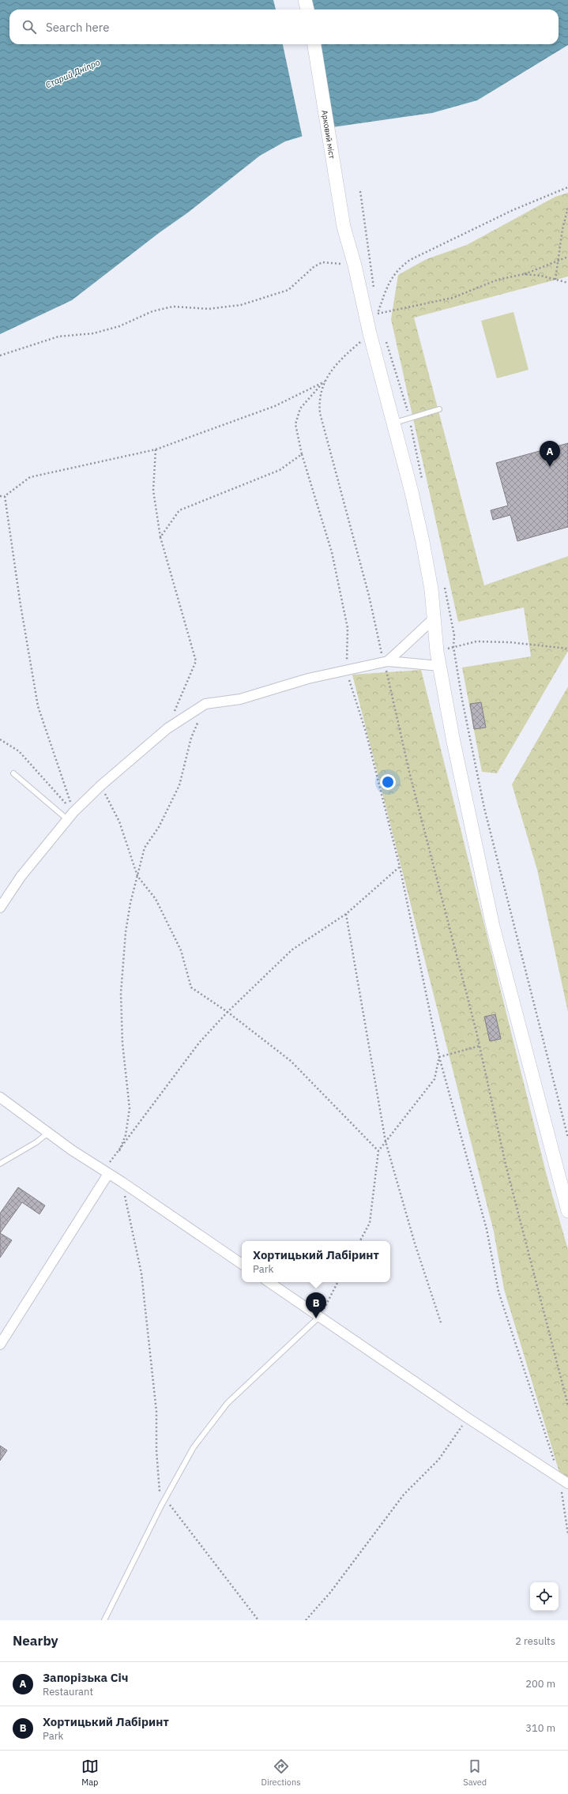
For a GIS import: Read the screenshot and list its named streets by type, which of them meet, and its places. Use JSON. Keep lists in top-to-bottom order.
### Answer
{
  "streets": {
    "main road": ["Арковий міст"]
  },
  "water": ["Старий Дніпро"],
  "page": {
    "search": "Search here",
    "pins": ["A", "B"],
    "popup": ["Хортицький Лабіринт", "Park"],
    "heading": ["Nearby", "2 results"],
    "list": [
      {
        "mark": "A",
        "name": "Запорізька Січ",
        "note": "Restaurant",
        "value": "200 m"
      },
      {
        "mark": "B",
        "name": "Хортицький Лабіринт",
        "note": "Park",
        "value": "310 m"
      }
    ],
    "nav": ["Map", "Directions", "Saved"]
  }
}
